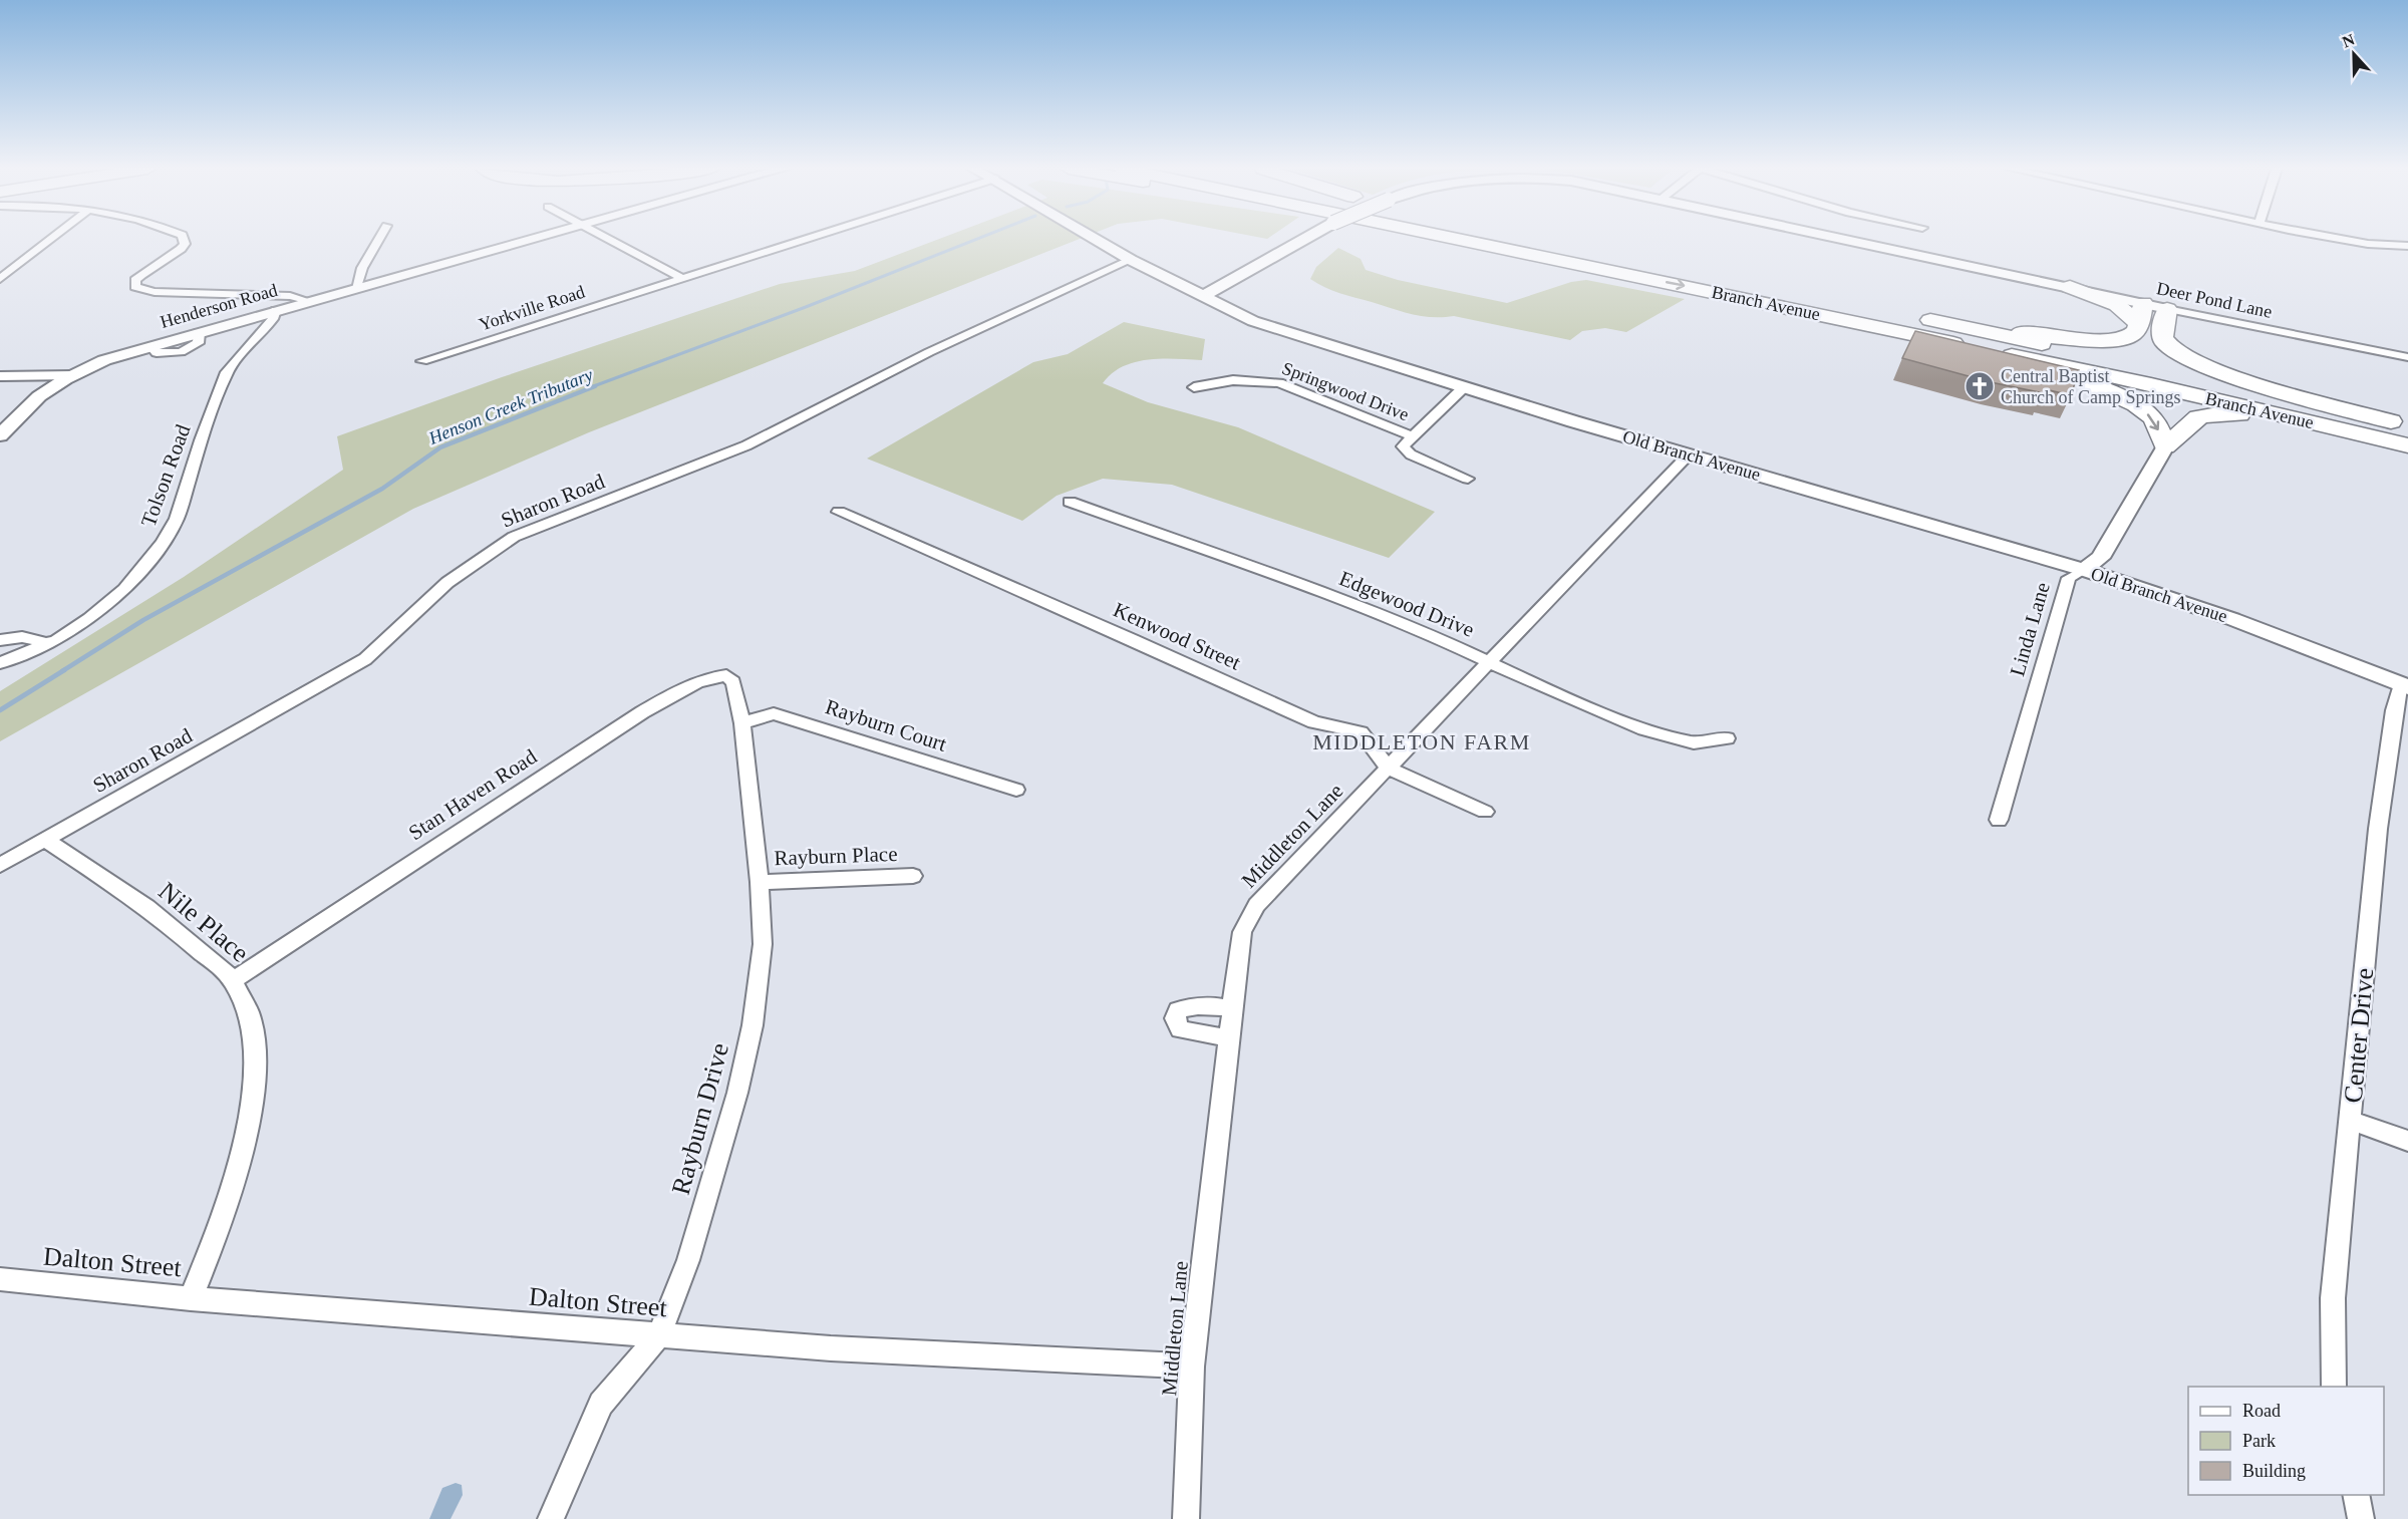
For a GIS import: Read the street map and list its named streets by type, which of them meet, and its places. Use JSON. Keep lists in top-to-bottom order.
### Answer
{
  "streets": {
    "highway": ["Branch Avenue"],
    "street": [
      "Deer Pond Lane",
      "Henderson Road",
      "Yorkville Road",
      "Springwood Drive",
      "Old Branch Avenue",
      "Tolson Road",
      "Sharon Road",
      "Edgewood Drive",
      "Linda Lane",
      "Kenwood Street",
      "Rayburn Court",
      "Stan Haven Road",
      "Middleton Lane",
      "Rayburn Place",
      "Nile Place",
      "Center Drive",
      "Rayburn Drive",
      "Dalton Street"
    ]
  },
  "crossings": [
    ["Deer Pond Lane", "Old Branch Avenue"],
    ["Henderson Road", "Tolson Road"],
    ["Old Branch Avenue", "Sharon Road"],
    ["Old Branch Avenue", "Linda Lane"],
    ["Old Branch Avenue", "Middleton Lane"],
    ["Old Branch Avenue", "Center Drive"],
    ["Sharon Road", "Nile Place"],
    ["Edgewood Drive", "Middleton Lane"],
    ["Kenwood Street", "Middleton Lane"],
    ["Rayburn Court", "Rayburn Drive"],
    ["Stan Haven Road", "Nile Place"],
    ["Stan Haven Road", "Rayburn Drive"],
    ["Middleton Lane", "Dalton Street"],
    ["Rayburn Place", "Rayburn Drive"],
    ["Nile Place", "Dalton Street"],
    ["Rayburn Drive", "Dalton Street"]
  ],
  "districts": ["MIDDLETON FARM"],
  "water": ["Henson Creek Tributary"],
  "places": {
    "church": ["Central Baptist Church of Camp Springs"]
  },
  "legend": ["Road", "Park", "Building"],
  "north": "top"
}
